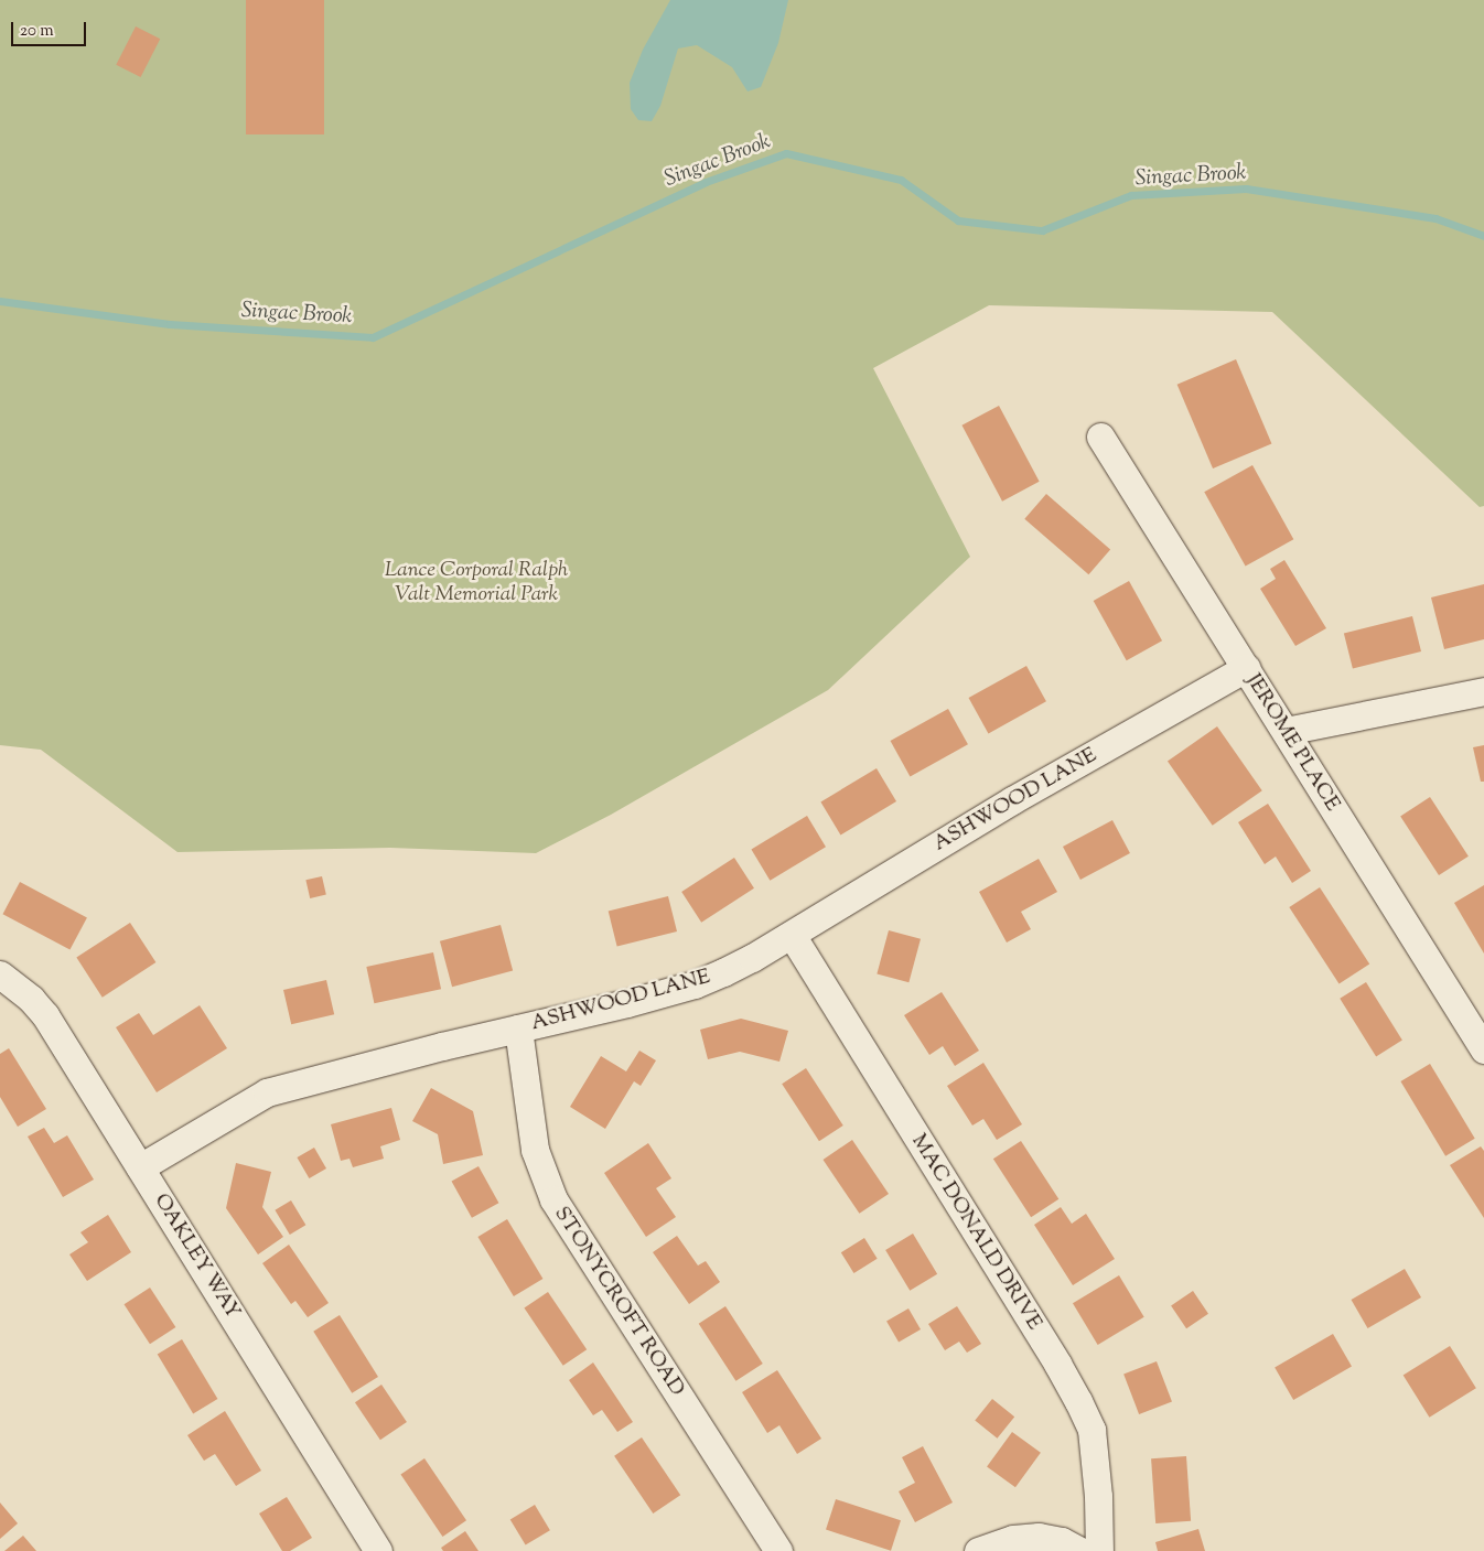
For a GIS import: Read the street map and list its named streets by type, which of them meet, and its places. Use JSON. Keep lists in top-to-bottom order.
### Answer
{
  "streets": {
    "street": [
      "JEROME PLACE",
      "ASHWOOD LANE",
      "MAC DONALD DRIVE",
      "OAKLEY WAY",
      "STONYCROFT ROAD"
    ]
  },
  "crossings": [
    ["JEROME PLACE", "ASHWOOD LANE"],
    ["ASHWOOD LANE", "MAC DONALD DRIVE"],
    ["ASHWOOD LANE", "OAKLEY WAY"],
    ["ASHWOOD LANE", "STONYCROFT ROAD"]
  ],
  "water": ["Singac Brook"],
  "parks": ["Lance Corporal Ralph Valt Memorial Park"],
  "scale_bar": "20 m"
}
